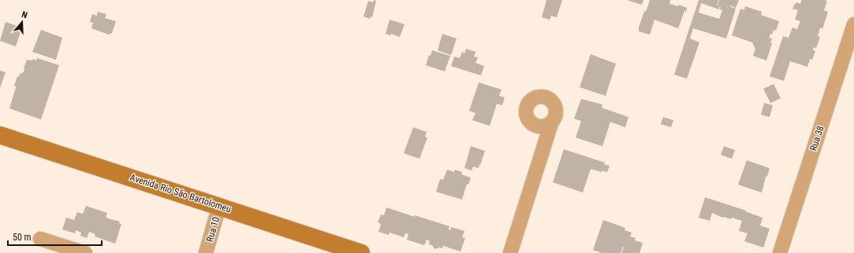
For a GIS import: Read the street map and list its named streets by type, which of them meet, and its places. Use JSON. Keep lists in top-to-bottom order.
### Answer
{
  "streets": {
    "street": ["Rua 38", "Avenida Rio São Bartolomeu", "Rua 10"]
  },
  "crossings": [
    ["Avenida Rio São Bartolomeu", "Rua 10"]
  ],
  "scale_bar": "50 m",
  "north": "top"
}
